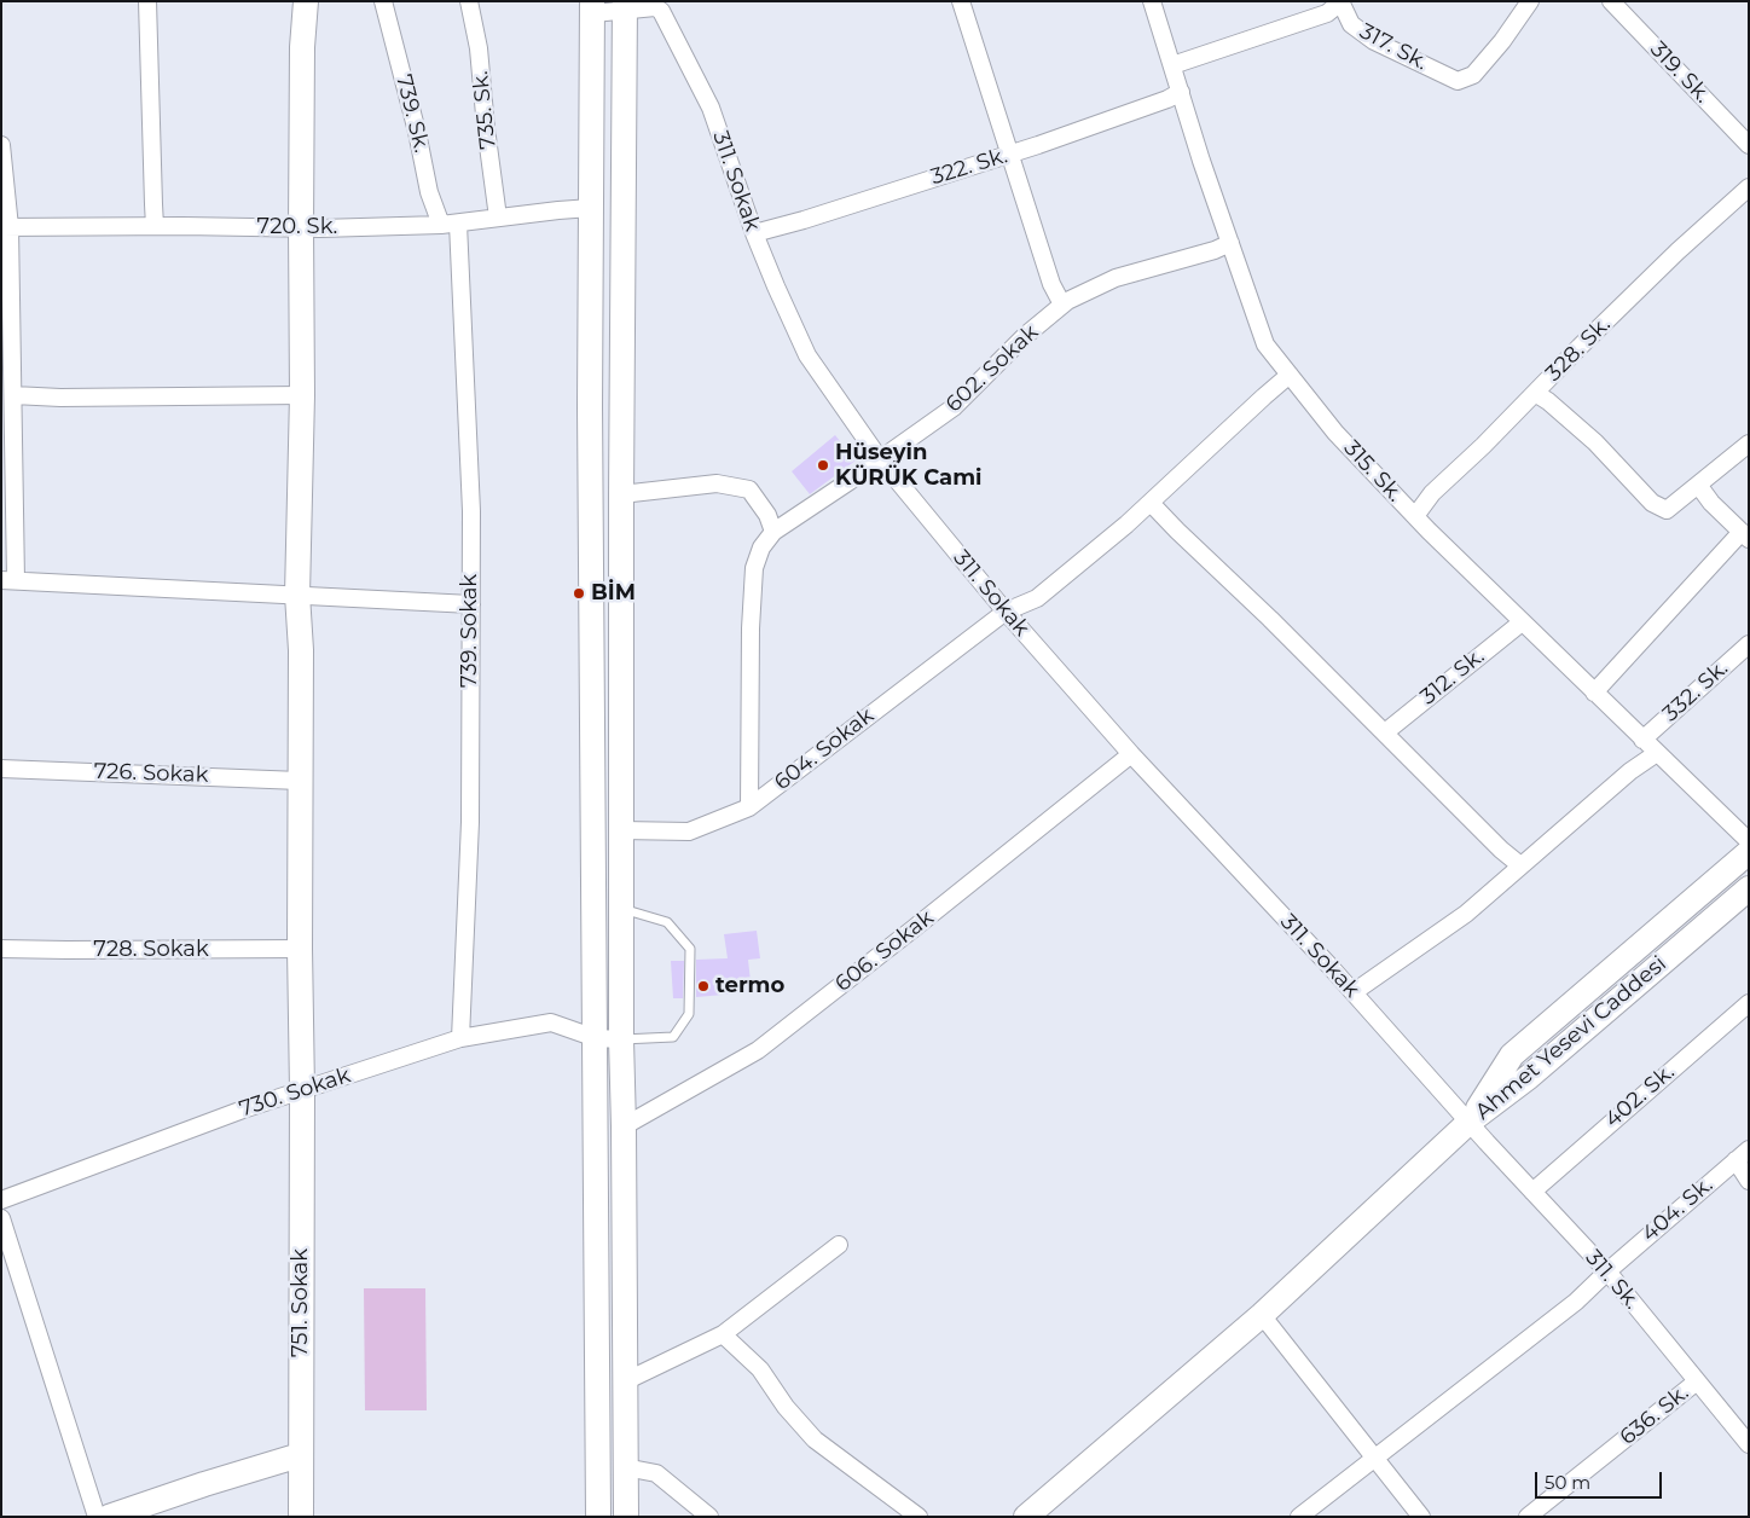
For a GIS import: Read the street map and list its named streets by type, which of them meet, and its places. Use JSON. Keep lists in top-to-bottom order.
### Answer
{
  "streets": {
    "street": [
      "317. Sk.",
      "319. Sk.",
      "735. Sk.",
      "739. Sk.",
      "322. Sk.",
      "311. Sokak",
      "720. Sk.",
      "328. Sk.",
      "602. Sokak",
      "315. Sk.",
      "739. Sokak",
      "312. Sk.",
      "332. Sk.",
      "604. Sokak",
      "726. Sokak",
      "728. Sokak",
      "606. Sokak",
      "Ahmet Yesevi Caddesi",
      "730. Sokak",
      "402. Sk.",
      "404. Sk.",
      "311. Sk.",
      "751. Sokak",
      "636. Sk."
    ]
  },
  "crossings": [
    ["735. Sk.", "720. Sk."],
    ["739. Sk.", "720. Sk."],
    ["739. Sk.", "739. Sokak"],
    ["322. Sk.", "311. Sokak"],
    ["322. Sk.", "315. Sk."],
    ["311. Sokak", "602. Sokak"],
    ["311. Sokak", "604. Sokak"],
    ["311. Sokak", "606. Sokak"],
    ["311. Sokak", "Ahmet Yesevi Caddesi"],
    ["311. Sokak", "311. Sk."],
    ["720. Sk.", "739. Sokak"],
    ["720. Sk.", "751. Sokak"],
    ["328. Sk.", "315. Sk."],
    ["602. Sokak", "315. Sk."],
    ["315. Sk.", "312. Sk."],
    ["315. Sk.", "332. Sk."],
    ["315. Sk.", "604. Sokak"],
    ["739. Sokak", "730. Sokak"],
    ["726. Sokak", "751. Sokak"],
    ["728. Sokak", "751. Sokak"],
    ["Ahmet Yesevi Caddesi", "311. Sk."],
    ["730. Sokak", "751. Sokak"],
    ["402. Sk.", "311. Sk."],
    ["404. Sk.", "311. Sk."],
    ["311. Sk.", "636. Sk."]
  ],
  "places": ["Hüseyin KÜRÜK Cami", "BİM", "termo"],
  "scale_bar": "50 m"
}
